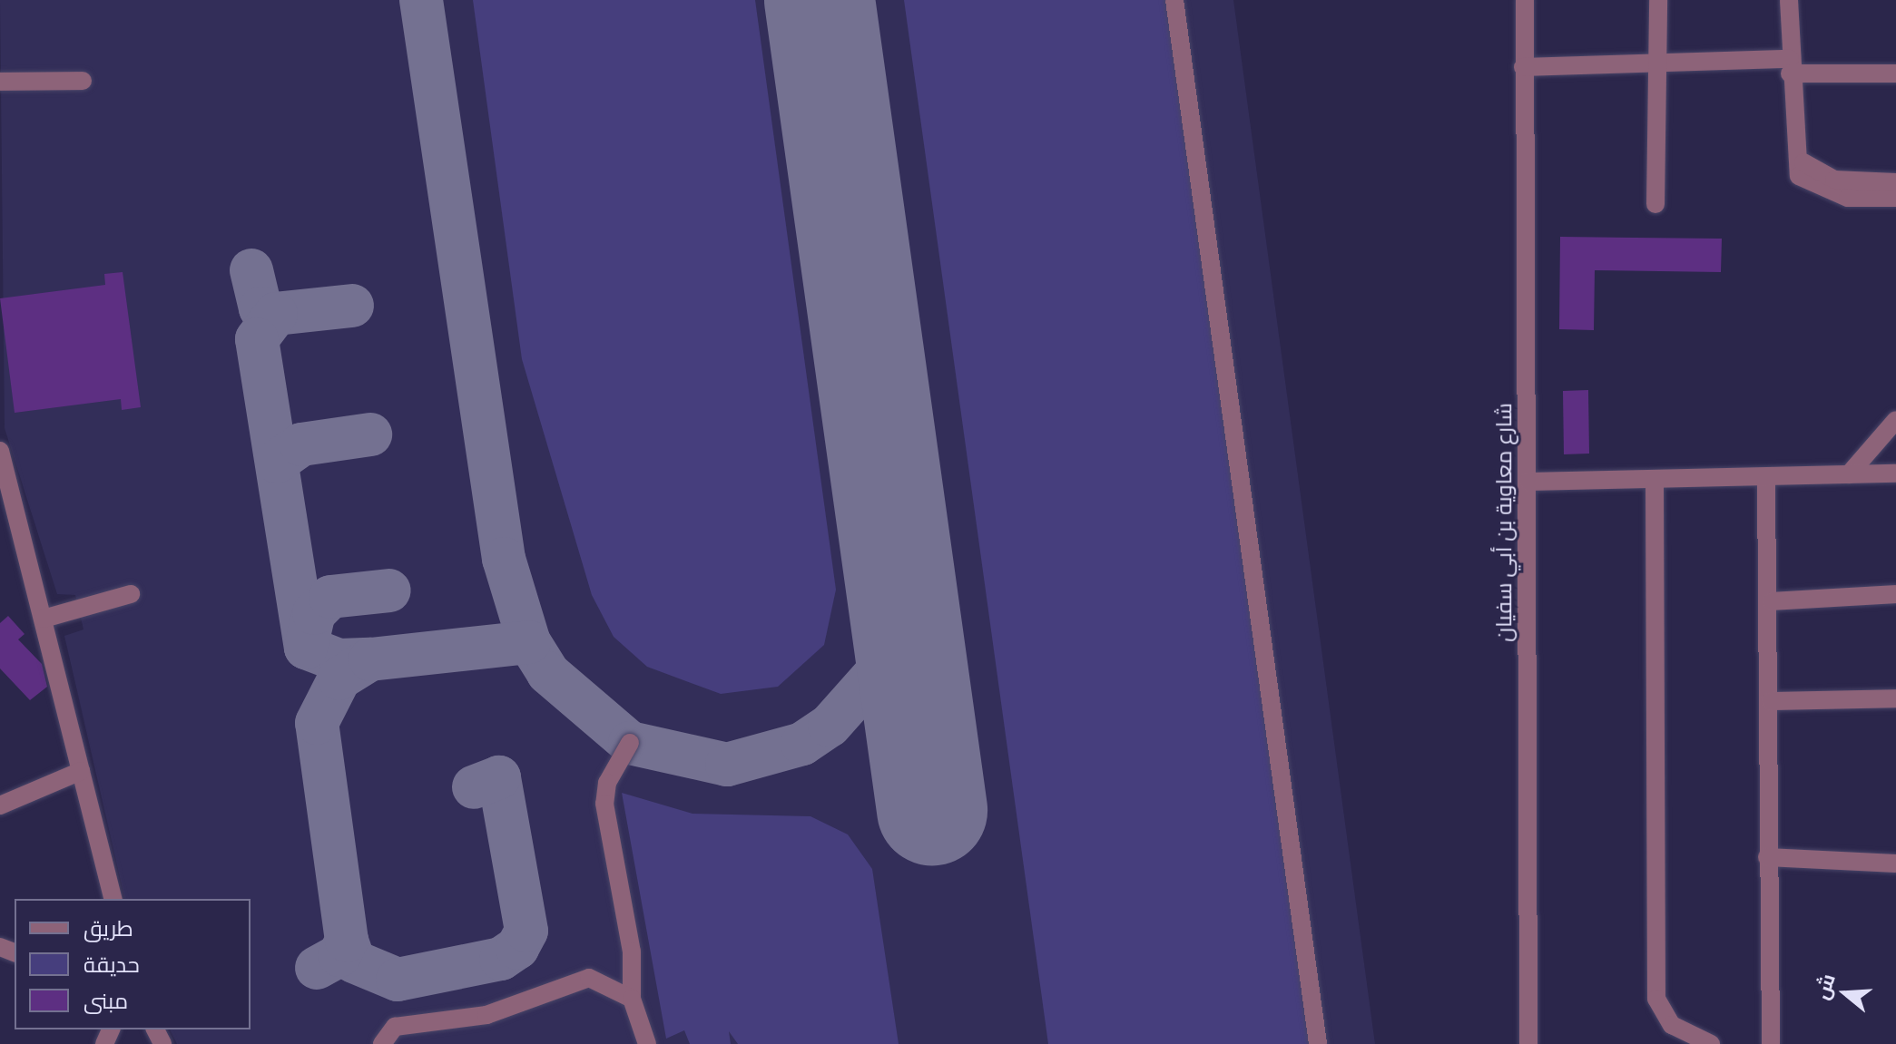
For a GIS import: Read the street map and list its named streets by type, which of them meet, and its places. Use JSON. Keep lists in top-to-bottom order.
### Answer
{
  "streets": {
    "street": ["شارع معاوية بن أبي سفيان"]
  },
  "legend": ["طريق", "حديقة", "مبنى"],
  "north": "left"
}
